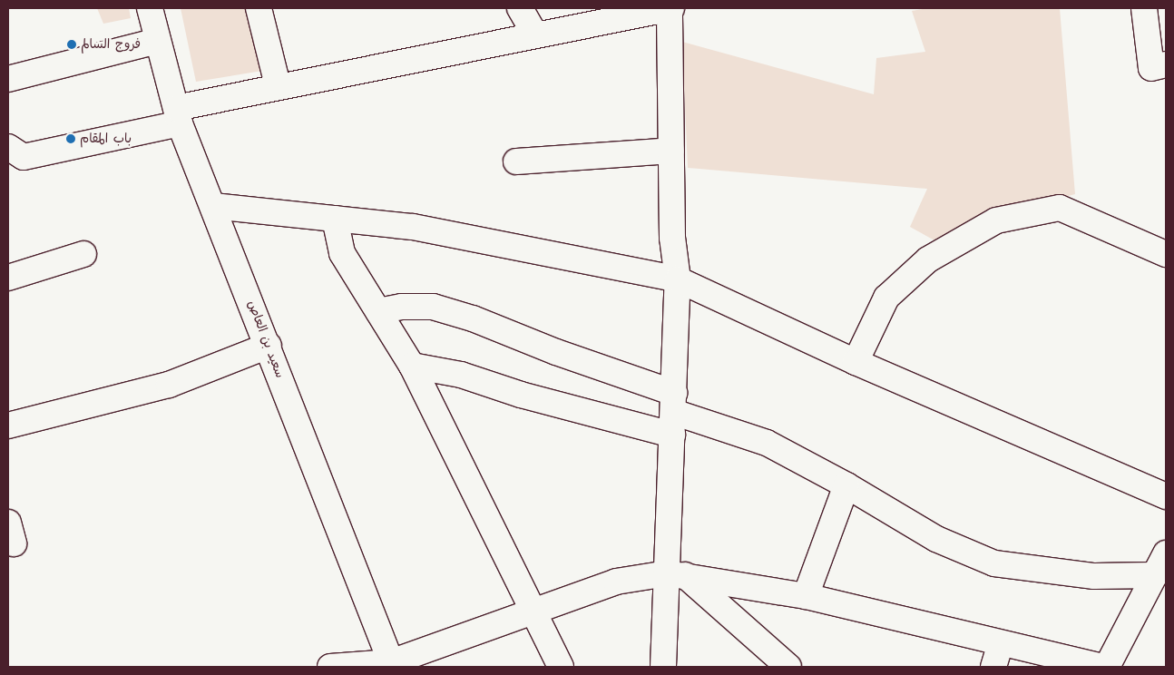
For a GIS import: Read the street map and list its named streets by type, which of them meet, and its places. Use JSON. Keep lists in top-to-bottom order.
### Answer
{
  "streets": {
    "street": ["سعيد بن العاص"]
  },
  "places": ["فروج السالم", "باب المقام"]
}
